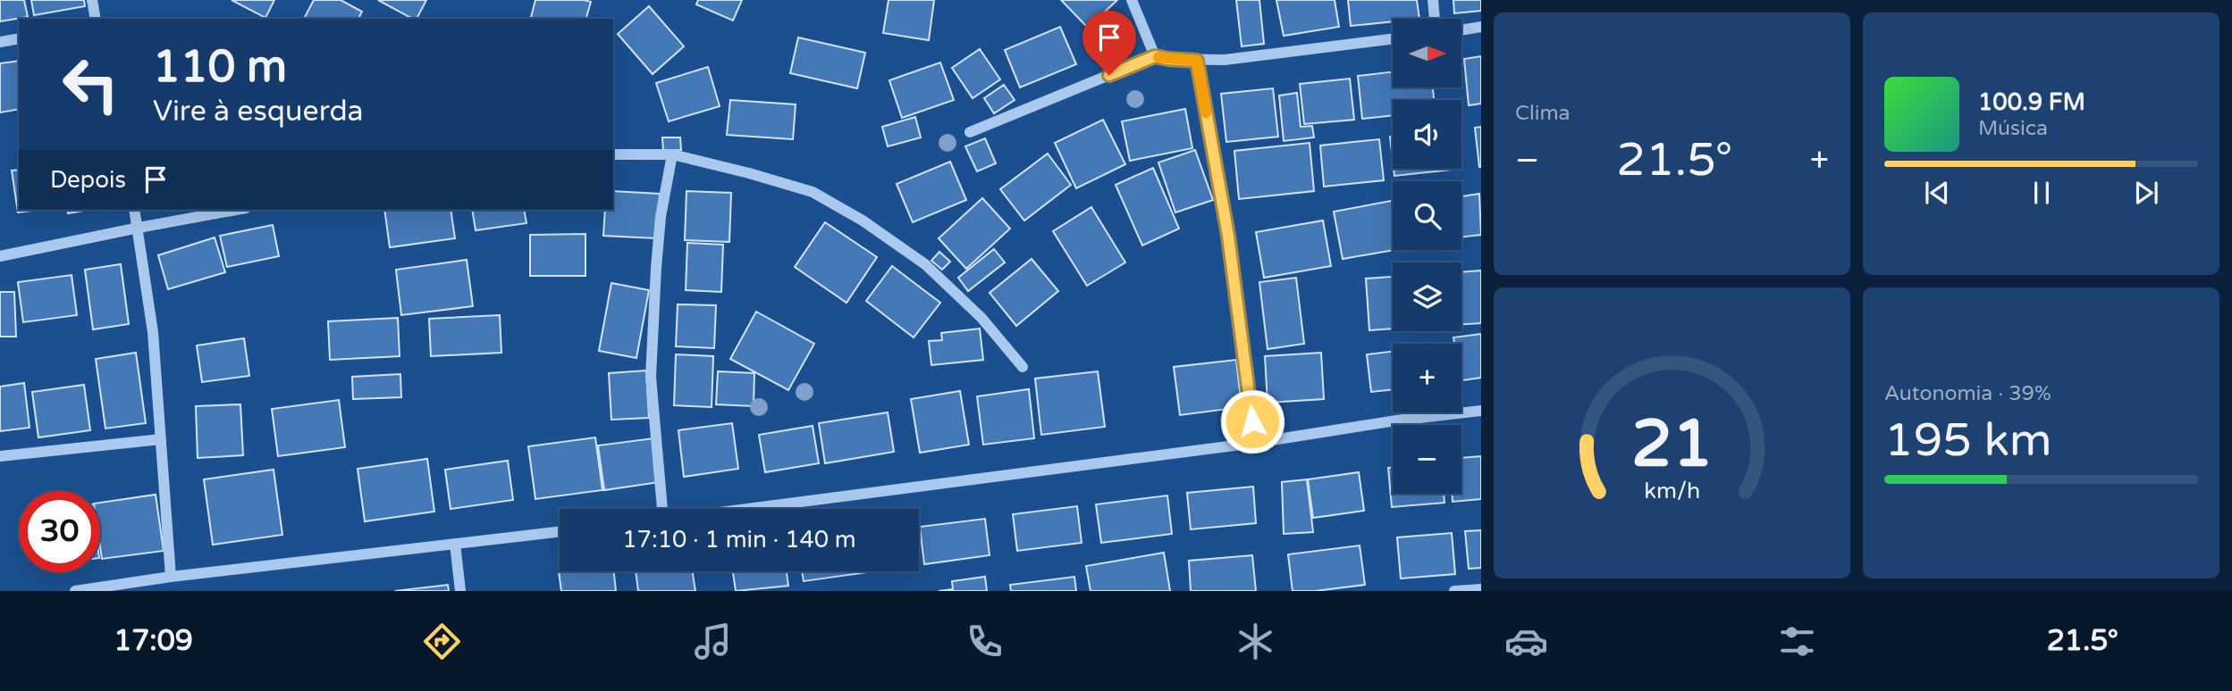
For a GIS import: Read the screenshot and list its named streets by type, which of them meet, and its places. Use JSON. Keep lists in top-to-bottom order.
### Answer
{
  "north": "right",
  "page": {
    "tile": [
      "Clima",
      ["Autonomia · 39%", "195 km"]
    ],
    "map_buttons": ["+", "−"],
    "turn": ["110 m", "Vire à esquerda"],
    "song": ["100.9 FM", "Música"],
    "heat": ["−", "21.5°", "+"],
    "then": "Depois",
    "limit": "30",
    "trip": "17:10 · 1 min · 140 m",
    "tabs": ["17:09", "21.5°"],
    "gauge": ["21", "km/h"]
  }
}
